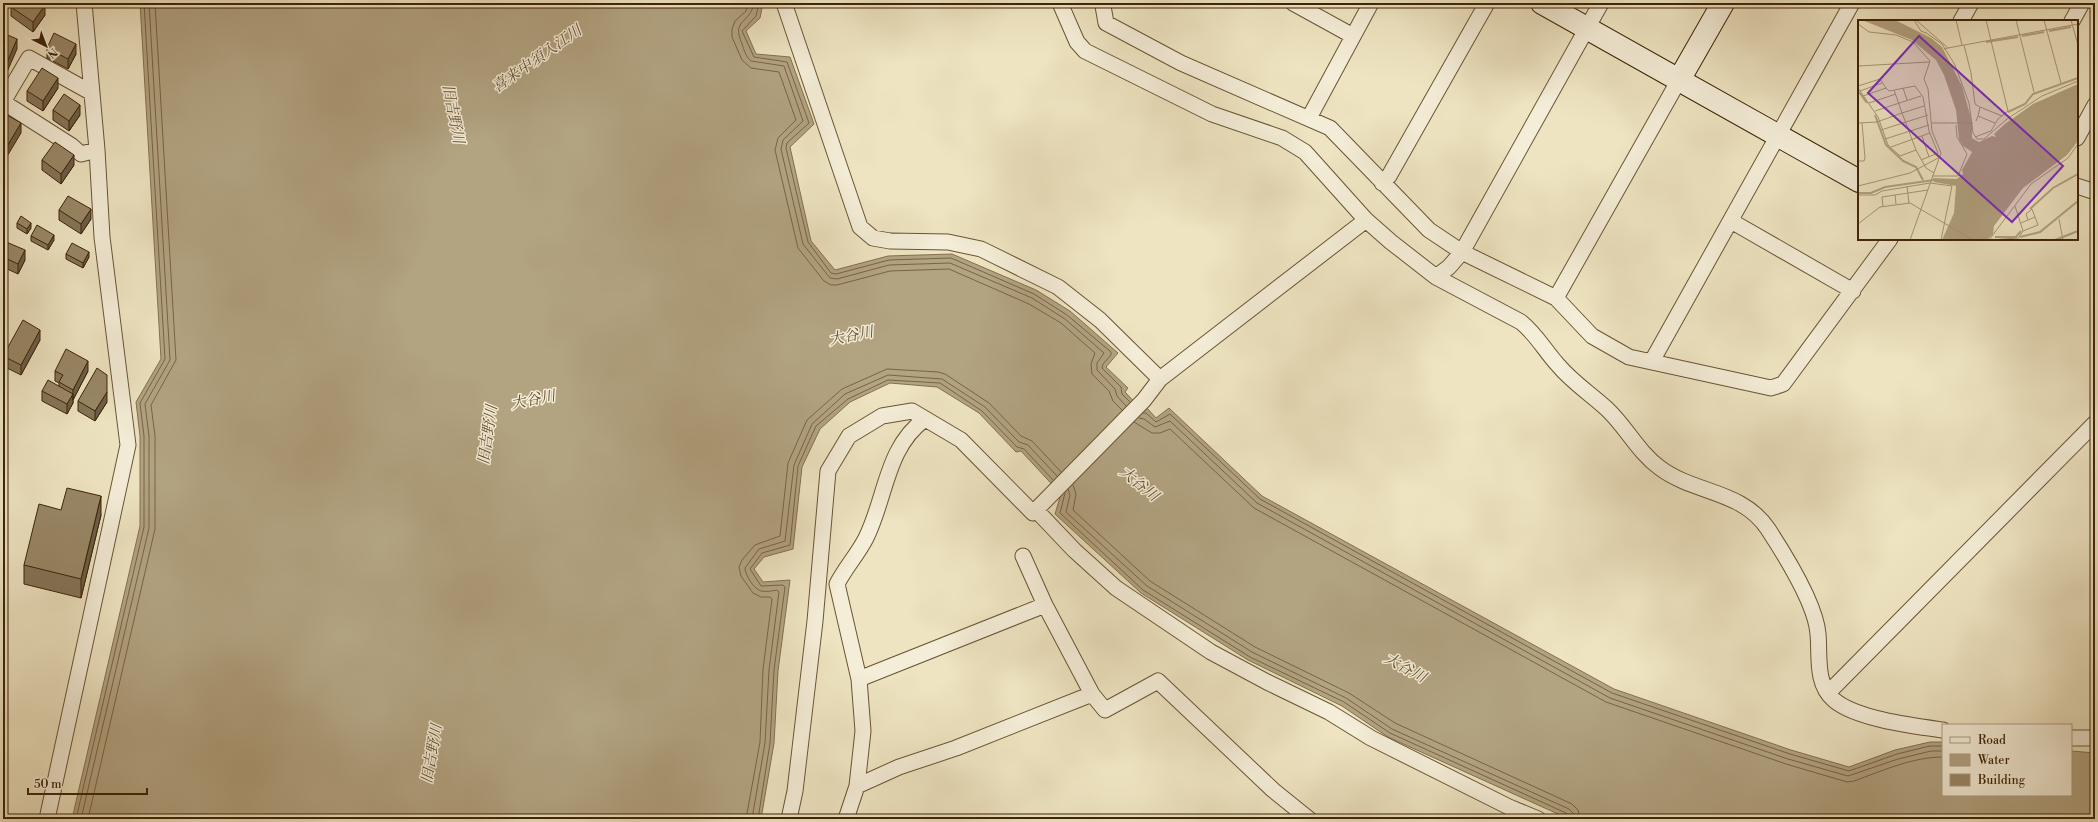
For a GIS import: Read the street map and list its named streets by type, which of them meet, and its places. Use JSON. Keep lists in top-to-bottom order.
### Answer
{
  "water": ["喜来中須入江川", "旧吉野川", "大谷川"],
  "legend": ["Road", "Water", "Building"],
  "scale_bar": "50 m",
  "north": "bottom right"
}
